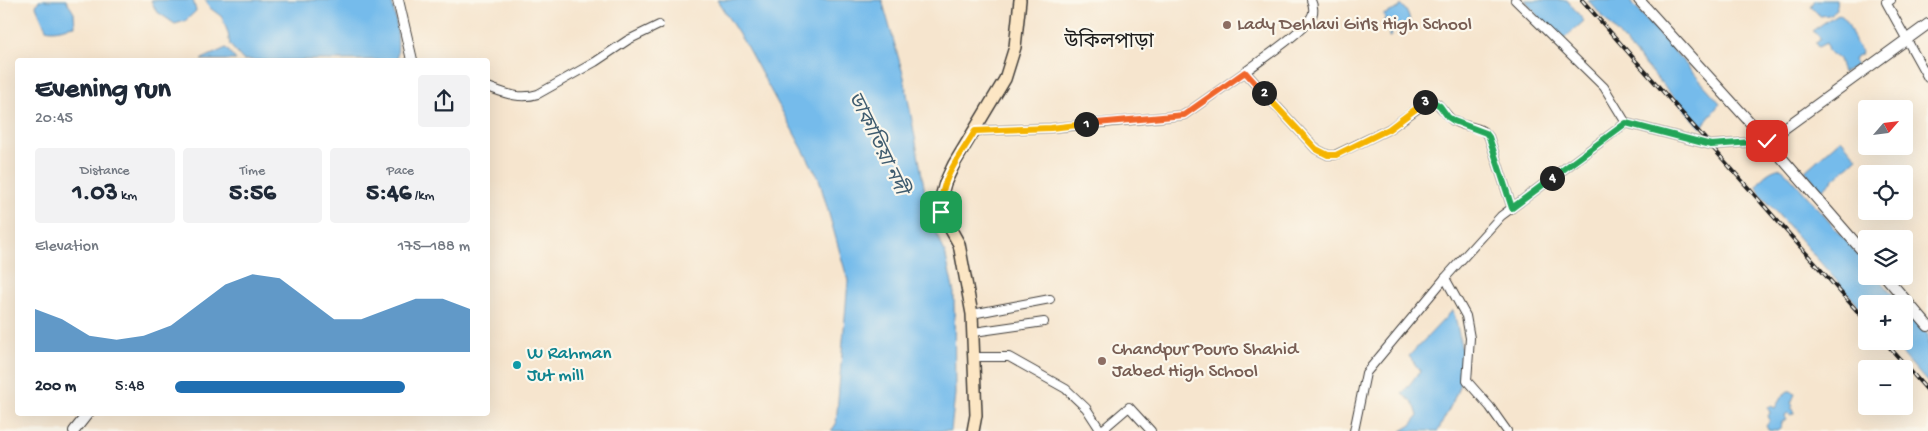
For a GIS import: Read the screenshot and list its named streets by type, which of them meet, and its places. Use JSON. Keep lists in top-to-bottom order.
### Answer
{
  "districts": ["উকিলপাড়া"],
  "water": ["ডাকাতিয়া নদী"],
  "places": ["Lady Dehlavi Girls High School", "Chandpur Pouro Shahid Jabed High School", "W Rahman Jut mill"],
  "north": "top right",
  "page": {
    "heading": ["Evening run", "20:45"],
    "pins": [
      "2",
      "3",
      "1",
      "4"
    ],
    "map_buttons": ["+", "−"],
    "stats": [
      ["Distance", "1.03 km"],
      ["Time", "5:56"],
      ["Pace", "5:46 /km"]
    ],
    "chart": ["Elevation", "175–188 m"],
    "list": [
      {
        "name": "200 m",
        "note": "5:48"
      }
    ]
  }
}
